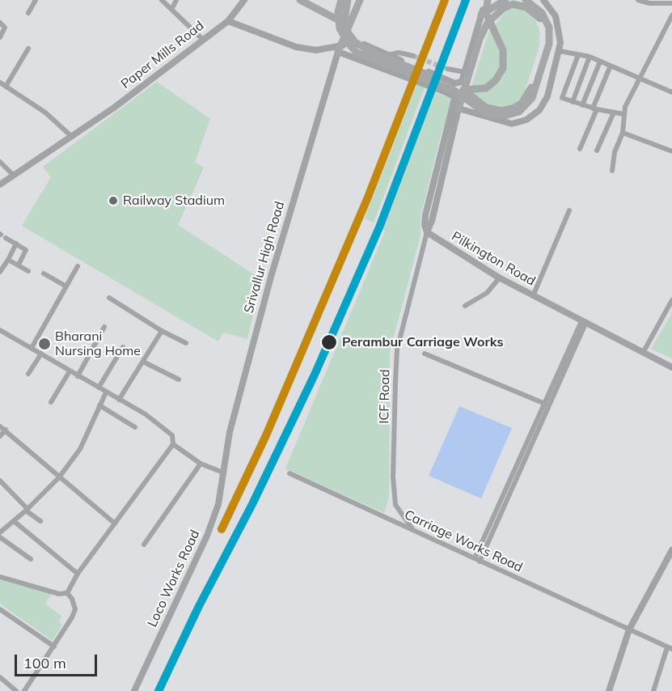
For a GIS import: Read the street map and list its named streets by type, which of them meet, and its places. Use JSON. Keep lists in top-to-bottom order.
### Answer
{
  "streets": {
    "street": [
      "Paper Mills Road",
      "Srivallur High Road",
      "Pilkington Road",
      "ICF Road",
      "Carriage Works Road",
      "Loco Works Road"
    ]
  },
  "crossings": [
    ["Srivallur High Road", "Loco Works Road"],
    ["Pilkington Road", "ICF Road"],
    ["ICF Road", "Carriage Works Road"]
  ],
  "places": ["Railway Stadium", "Perambur Carriage Works", "Bharani Nursing Home"],
  "scale_bar": "100 m"
}
